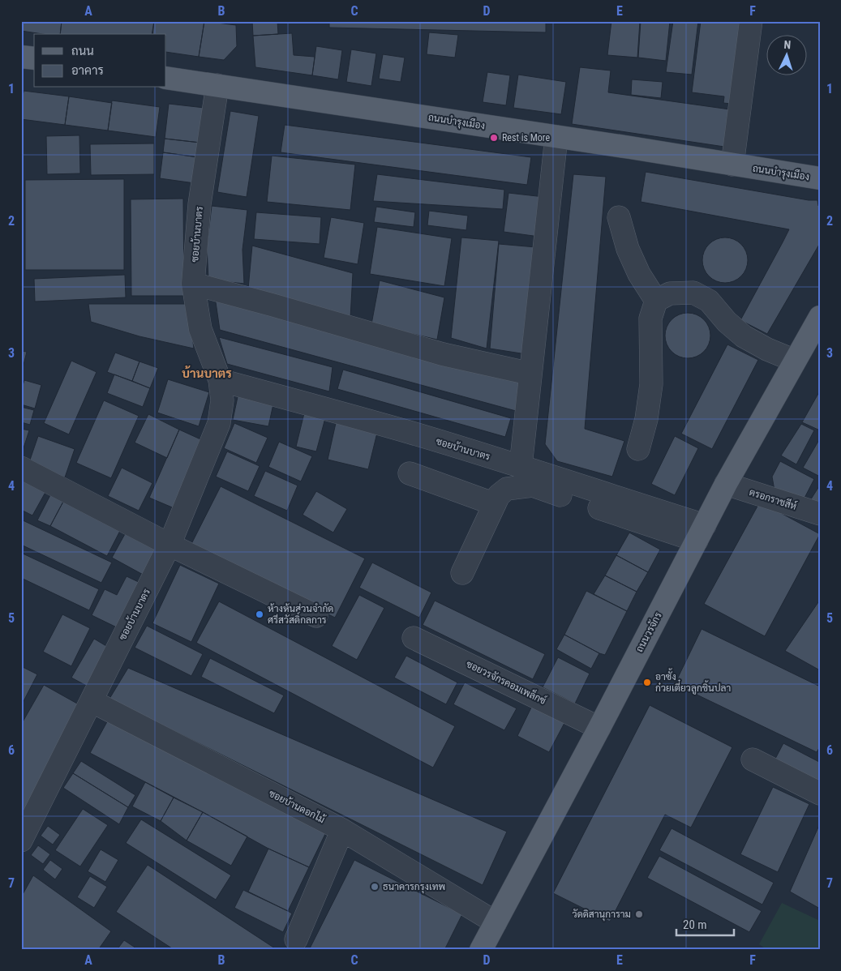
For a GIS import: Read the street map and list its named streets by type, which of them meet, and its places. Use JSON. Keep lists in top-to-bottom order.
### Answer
{
  "streets": {
    "main road": ["ถนนบำรุงเมือง", "ถนนวรจักร"],
    "street": [
      "ซอยบ้านบาตร",
      "ตรอกราชสีห์",
      "ซอยวรจักรคอมเพล็กซ์",
      "ซอยบ้านดอกไม้"
    ]
  },
  "crossings": [
    ["ถนนบำรุงเมือง", "ซอยบ้านบาตร"],
    ["ซอยบ้านบาตร", "ถนนวรจักร"],
    ["ซอยบ้านบาตร", "ซอยบ้านดอกไม้"],
    ["ตรอกราชสีห์", "ถนนวรจักร"],
    ["ถนนวรจักร", "ซอยวรจักรคอมเพล็กซ์"],
    ["ถนนวรจักร", "ซอยบ้านดอกไม้"]
  ],
  "districts": ["บ้านบาตร"],
  "places": [
    "Rest is More",
    "ห้างหุ้นส่วนจำกัด ศรีสวัสดิ์กลการ",
    "อาซั้ง ก๋วยเตี๋ยวลูกชิ้นปลา",
    "ธนาคารกรุงเทพ",
    "วัดดิสานุการาม"
  ],
  "legend": ["ถนน", "อาคาร"],
  "scale_bar": "20 m",
  "north": "top",
  "grid": {
    "columns": [
      "A",
      "B",
      "C",
      "D",
      "E",
      "F"
    ],
    "rows": [
      "1",
      "2",
      "3",
      "4",
      "5",
      "6",
      "7"
    ]
  }
}
